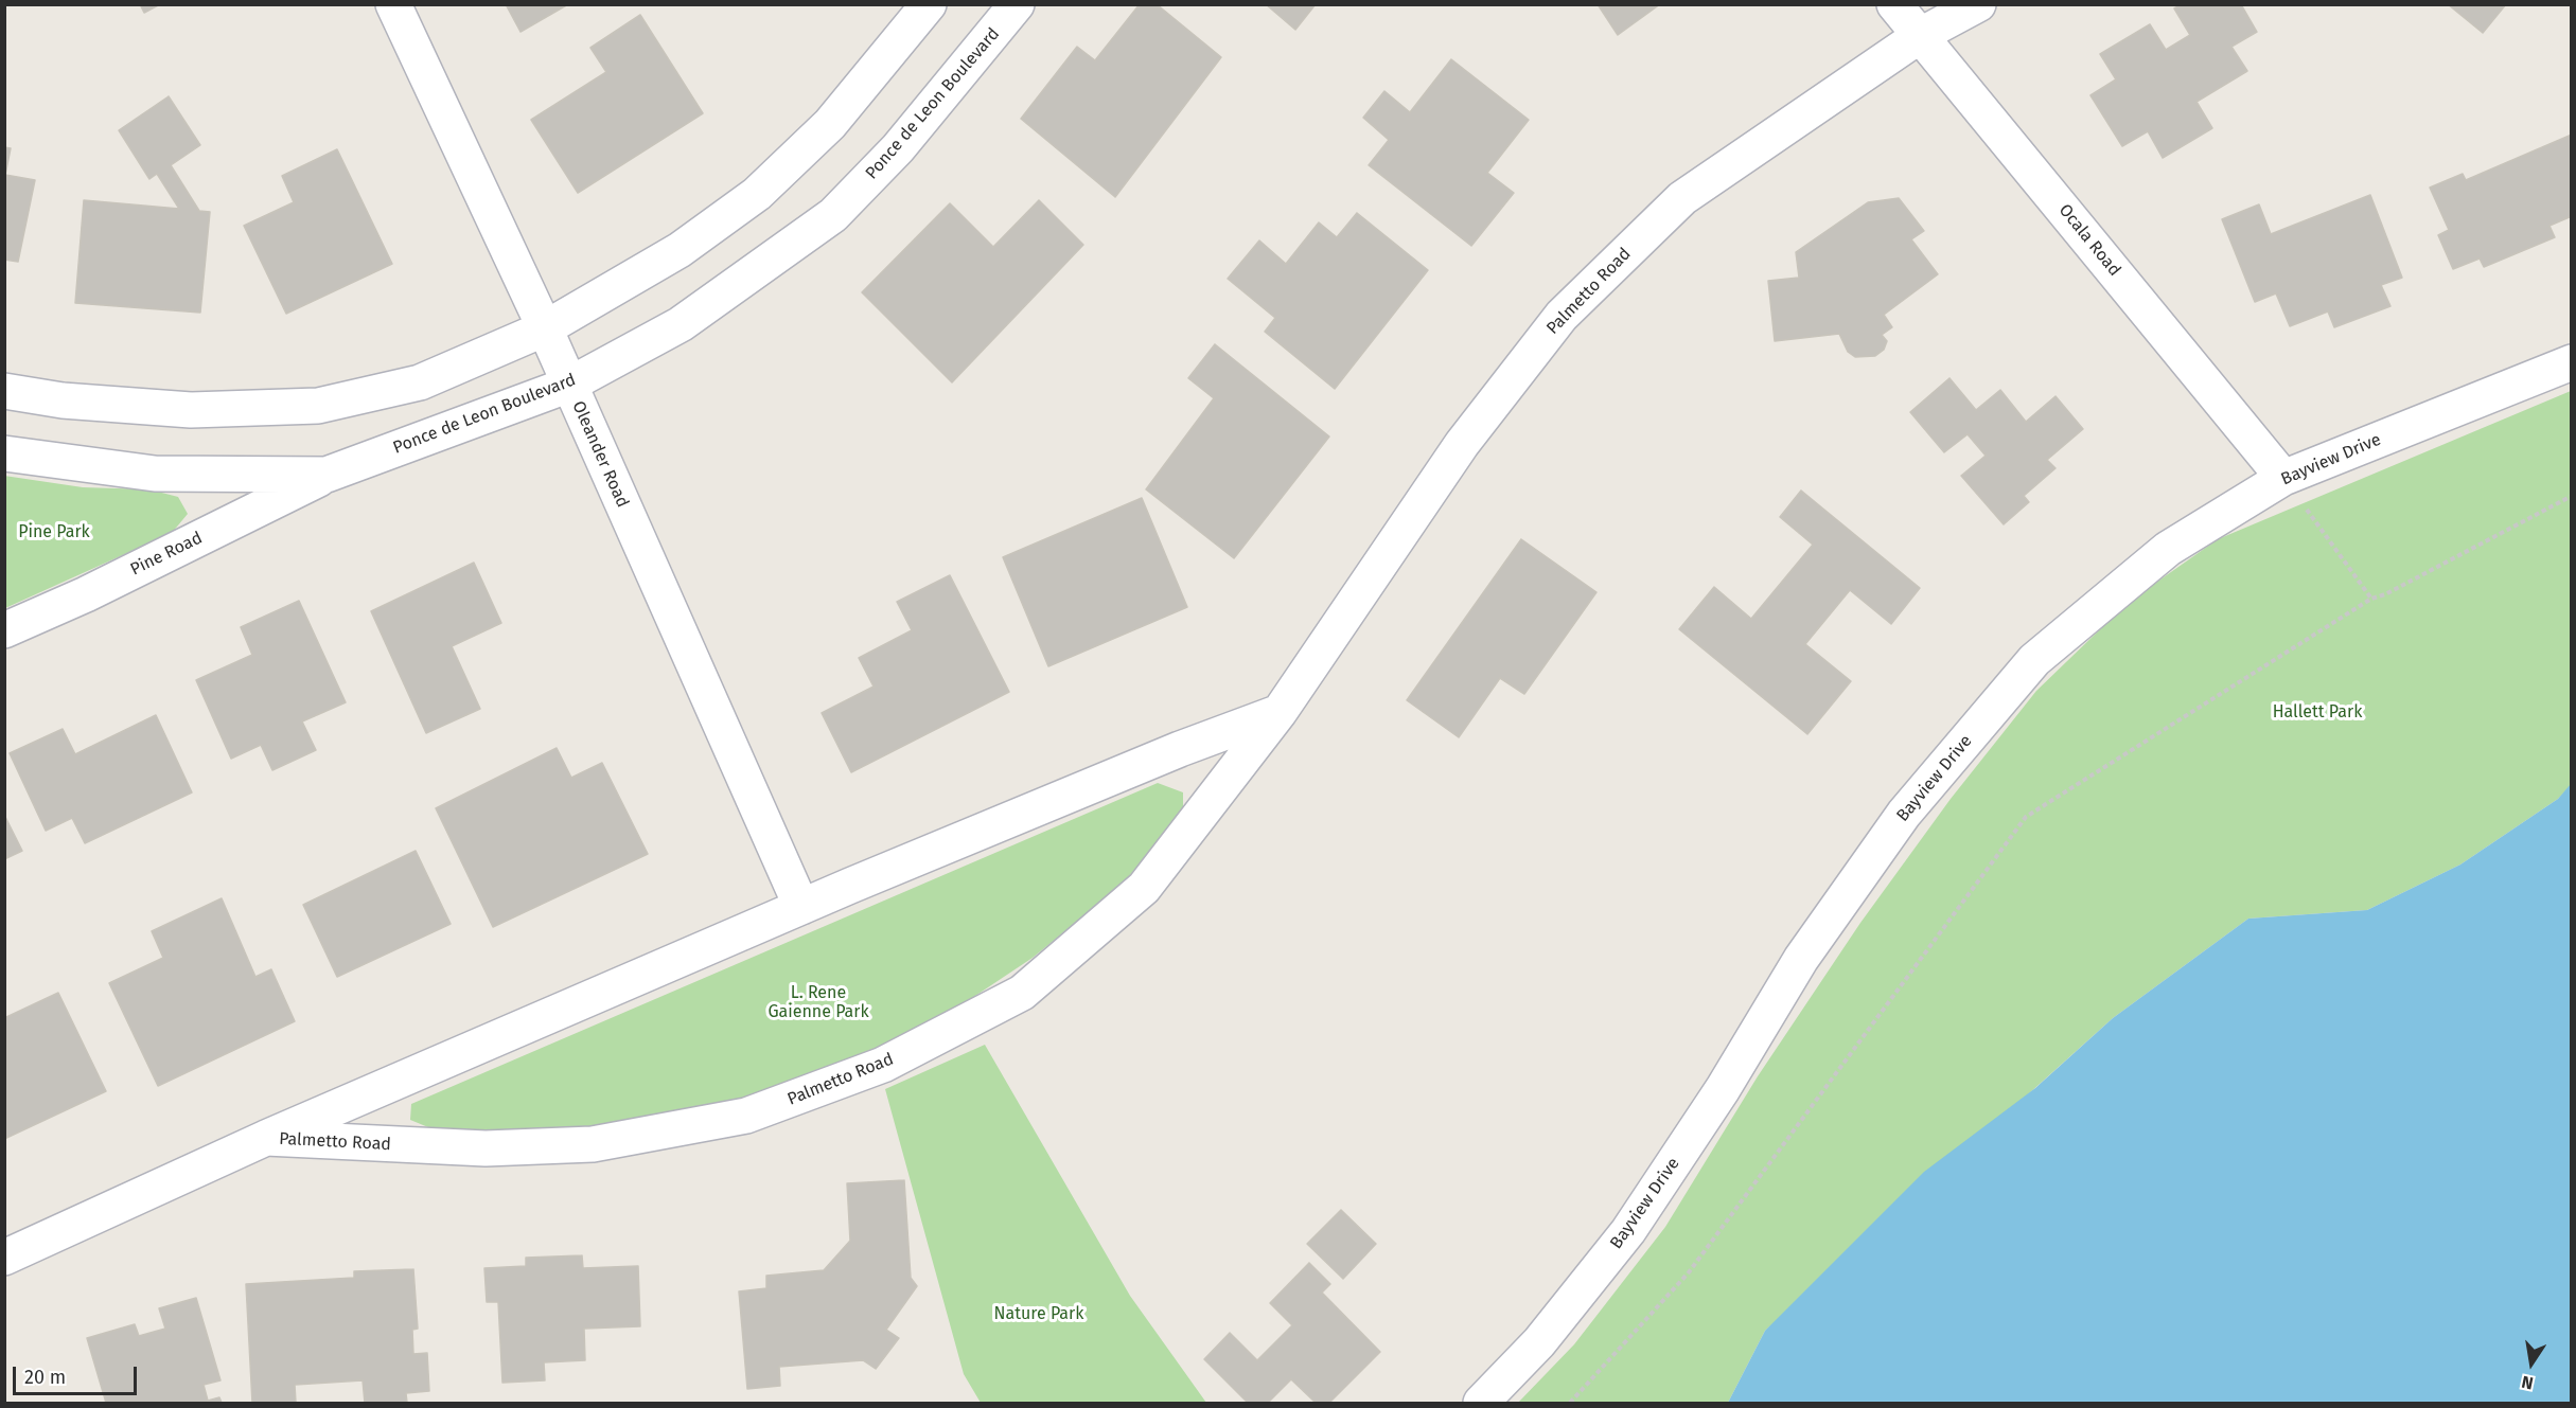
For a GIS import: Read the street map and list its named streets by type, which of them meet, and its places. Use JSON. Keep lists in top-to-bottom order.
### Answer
{
  "streets": {
    "street": [
      "Ponce de Leon Boulevard",
      "Ocala Road",
      "Palmetto Road",
      "Oleander Road",
      "Bayview Drive",
      "Pine Road"
    ]
  },
  "crossings": [
    ["Ponce de Leon Boulevard", "Oleander Road"],
    ["Ponce de Leon Boulevard", "Pine Road"],
    ["Ocala Road", "Palmetto Road"],
    ["Ocala Road", "Bayview Drive"],
    ["Palmetto Road", "Oleander Road"]
  ],
  "parks": [
    "Pine Park",
    "Hallett Park",
    "L. Rene Gaienne Park",
    "Nature Park"
  ],
  "scale_bar": "20 m",
  "north": "bottom"
}
